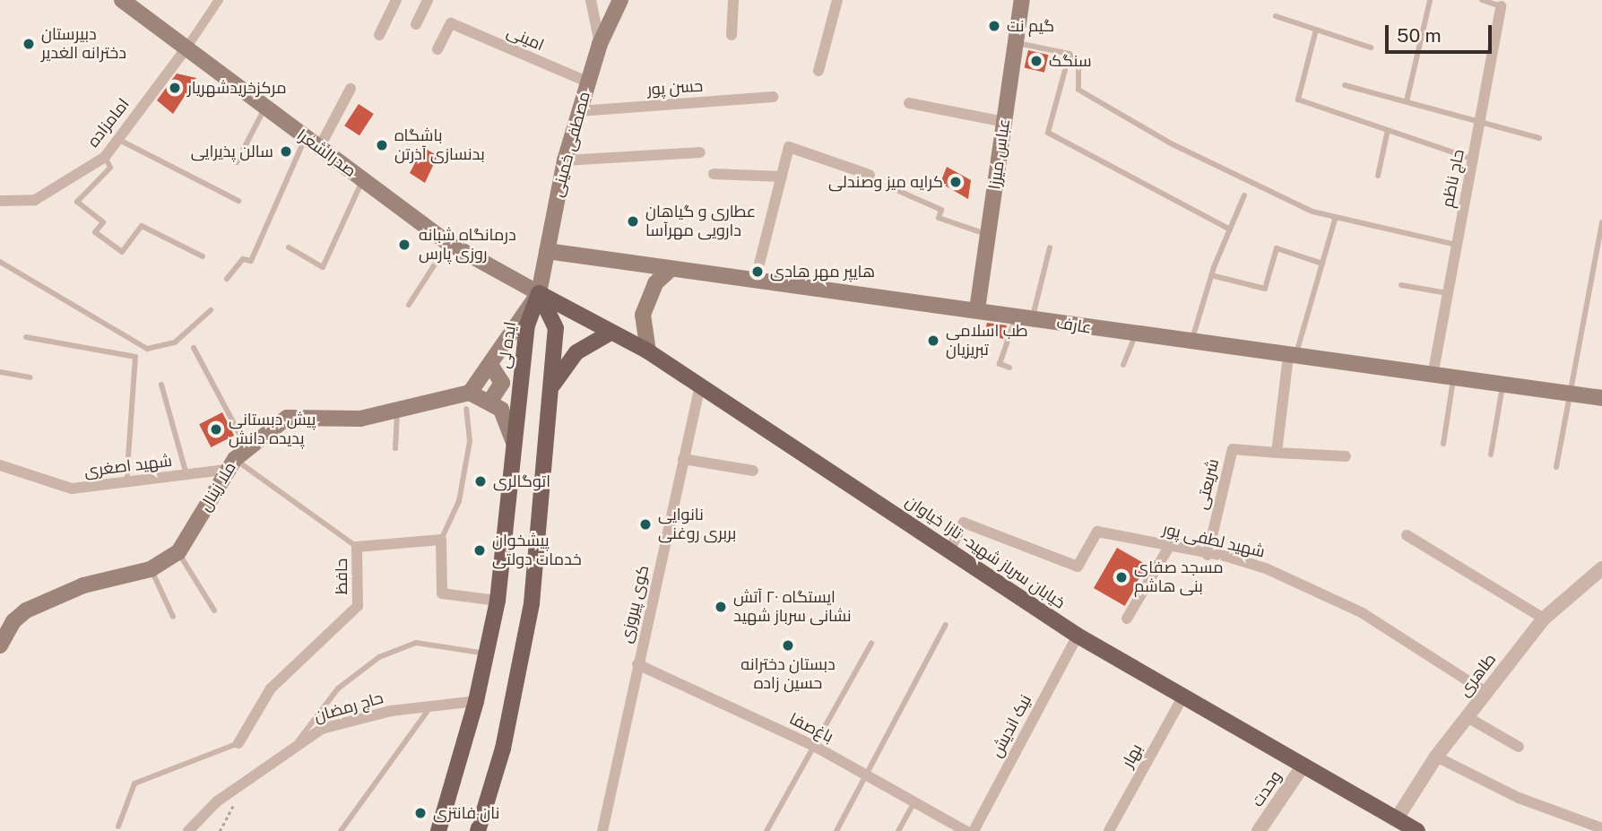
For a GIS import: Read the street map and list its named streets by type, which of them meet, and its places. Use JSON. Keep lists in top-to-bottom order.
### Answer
{
  "streets": {
    "main road": [
      "مصطفی خمینی",
      "صدرالشعرا",
      "عباس میرزا",
      "عارف",
      "ایده لى",
      "ملا زینال",
      "خیابان سرباز شهید - تازا خیاوان"
    ],
    "street": [
      "امینی",
      "حسن پور",
      "امامزاده",
      "حاج ناظم",
      "شهید اصغری",
      "شریعتی",
      "شهید لطفی پور",
      "حافظ",
      "کوی پیروزی",
      "طاهری",
      "حاج رمضان",
      "نیک اندیش",
      "باغ‌صفا",
      "بهار",
      "وحدت"
    ]
  },
  "crossings": [
    ["امینی", "مصطفی خمینی"],
    ["حسن پور", "مصطفی خمینی"],
    ["امامزاده", "صدرالشعرا"],
    ["مصطفی خمینی", "صدرالشعرا"],
    ["مصطفی خمینی", "عارف"],
    ["مصطفی خمینی", "ایده لى"],
    ["مصطفی خمینی", "خیابان سرباز شهید - تازا خیاوان"],
    ["صدرالشعرا", "ایده لى"],
    ["صدرالشعرا", "خیابان سرباز شهید - تازا خیاوان"],
    ["عباس میرزا", "عارف"],
    ["حاج ناظم", "عارف"],
    ["ایده لى", "خیابان سرباز شهید - تازا خیاوان"],
    ["ایده لى", "حاج رمضان"],
    ["شهید اصغری", "ملا زینال"],
    ["شریعتی", "شهید لطفی پور"],
    ["شهید لطفی پور", "خیابان سرباز شهید - تازا خیاوان"],
    ["شهید لطفی پور", "طاهری"],
    ["خیابان سرباز شهید - تازا خیاوان", "کوی پیروزی"],
    ["خیابان سرباز شهید - تازا خیاوان", "طاهری"],
    ["خیابان سرباز شهید - تازا خیاوان", "نیک اندیش"],
    ["خیابان سرباز شهید - تازا خیاوان", "بهار"],
    ["خیابان سرباز شهید - تازا خیاوان", "وحدت"],
    ["کوی پیروزی", "باغ‌صفا"]
  ],
  "places": [
    "گیم نت",
    "دبیرستان دخترانه الغدیر",
    "سنگک",
    "مرکزخریدشهریار",
    "باشگاه بدنسازی آذرتن",
    "سالن پذیرایی",
    "کرایه میز وصندلی",
    "عطاری و گیاهان دارویی مهرآسا",
    "درمانگاه شبانه روزی پارس",
    "هایپر مهر هادی",
    "طب اسلامی تبریزیان",
    "پیش دبستانی پدیده دانش",
    "اتوگالری",
    "نانوایی بربری روغنی",
    "پیشخوان خدمات دولتی",
    "مسجد صفای بنی هاشم",
    "ایستگاه ۲۰ آتش نشانی سرباز شهید",
    "دبستان دخترانه حسین زاده",
    "نان فانتزی"
  ],
  "scale_bar": "50 m"
}
